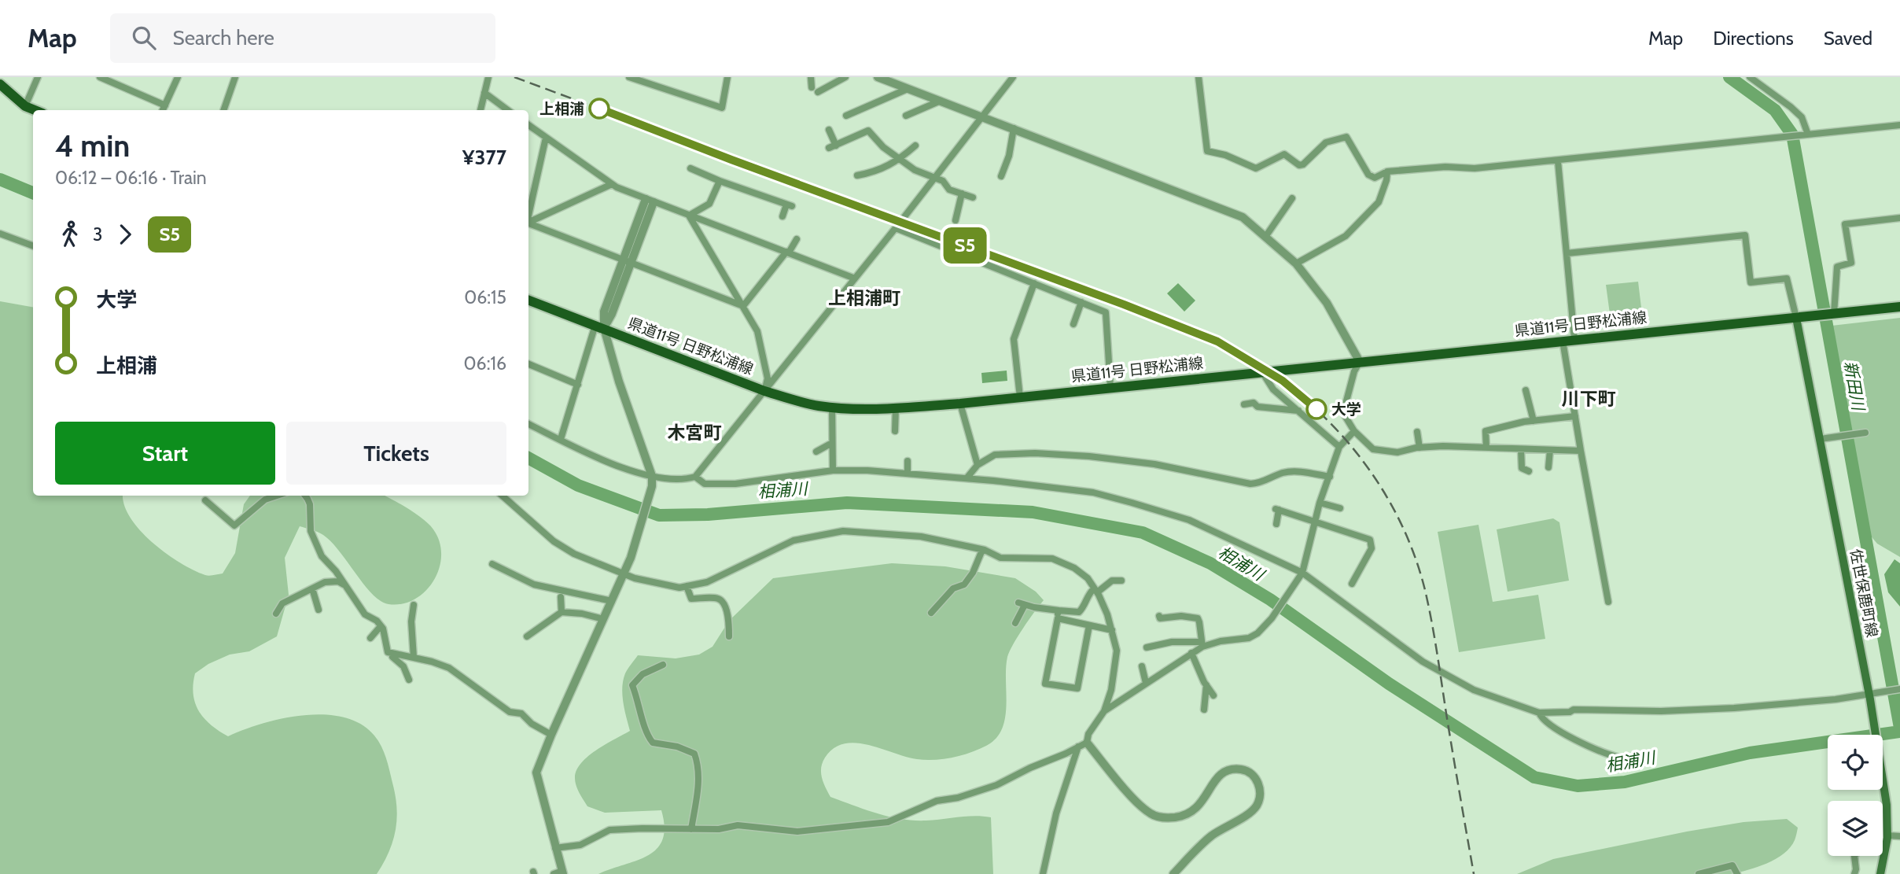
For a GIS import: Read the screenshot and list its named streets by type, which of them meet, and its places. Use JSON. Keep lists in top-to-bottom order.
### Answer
{
  "streets": {
    "main road": ["県道11号 日野松浦線", "佐世保鹿町線"]
  },
  "crossings": [
    ["県道11号 日野松浦線", "佐世保鹿町線"]
  ],
  "districts": ["上相浦町", "川下町", "木宮町"],
  "water": ["新田川", "相浦川"],
  "places": ["上相浦", "大学"],
  "page": {
    "header": "Map",
    "search": "Search here",
    "nav": ["Map", "Directions", "Saved"],
    "on_map": "S5",
    "heading": ["4 min", "06:12 – 06:16 · Train", "¥377"],
    "legs": ["3", "S5"],
    "list": [
      {
        "name": "大学",
        "value": "06:15"
      },
      {
        "name": "上相浦",
        "value": "06:16"
      }
    ],
    "buttons": ["Start", "Tickets"]
  }
}
